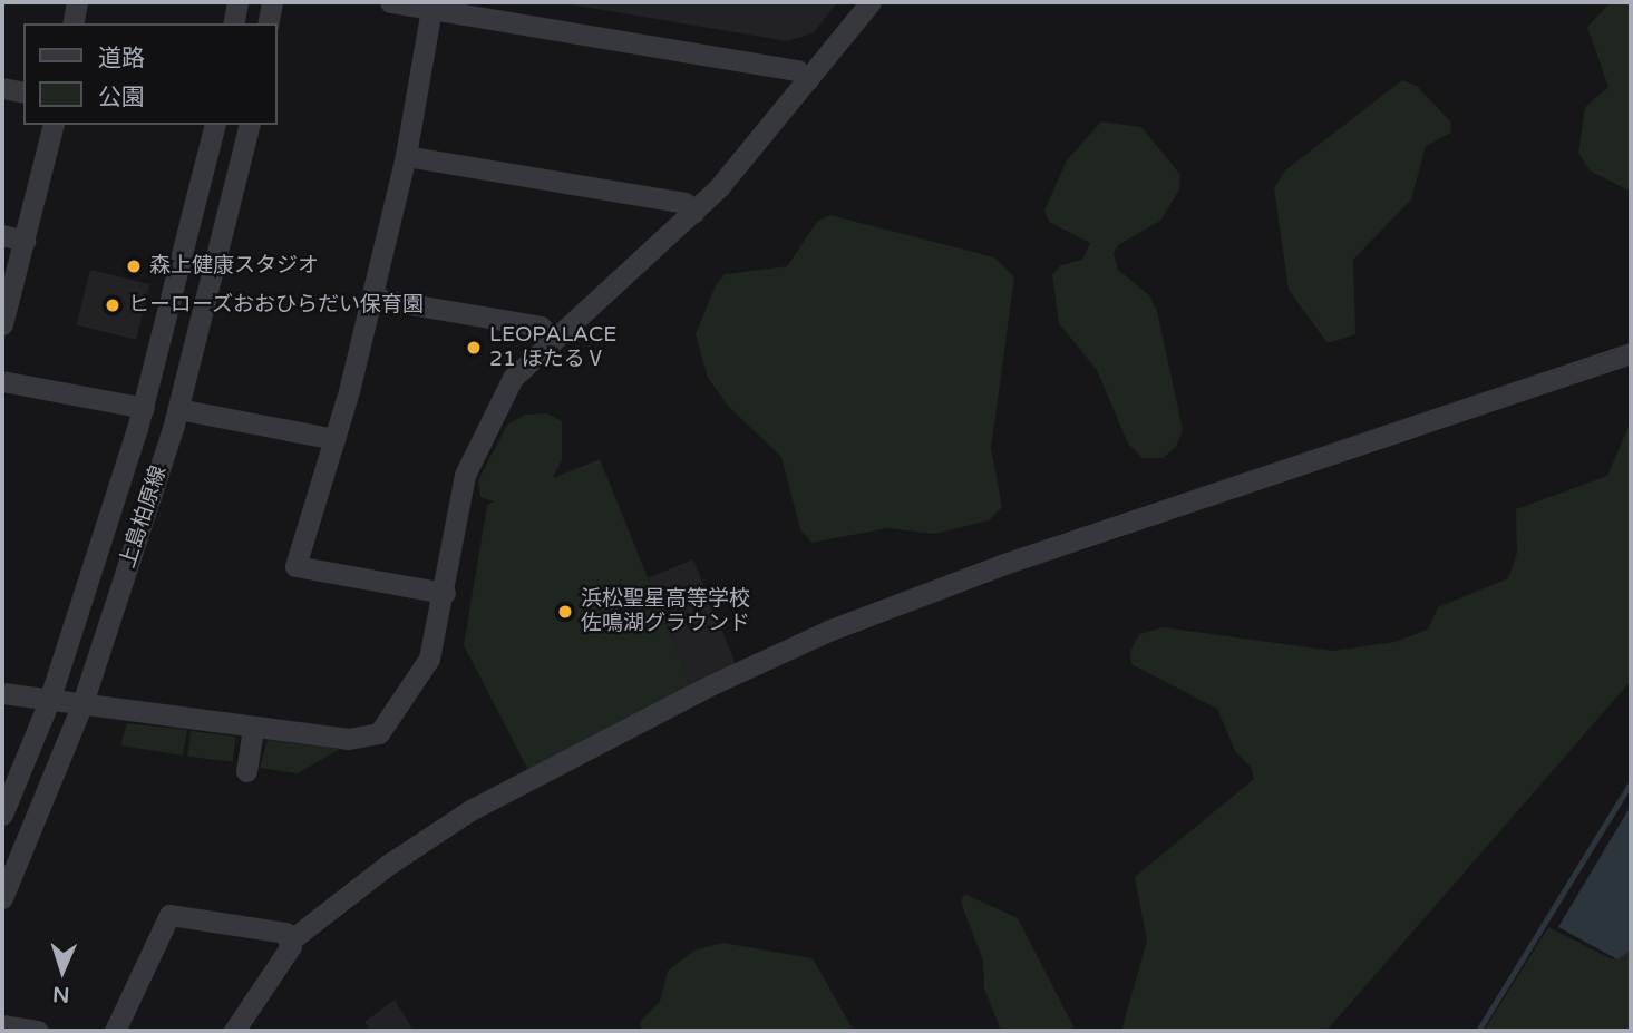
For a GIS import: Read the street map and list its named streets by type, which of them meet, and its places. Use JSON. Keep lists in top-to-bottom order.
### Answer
{
  "streets": {
    "street": ["上島柏原線"]
  },
  "places": [
    "森上健康スタジオ",
    "ヒーローズおおひらだい保育園",
    "LEOPALACE 21 ほたるⅤ",
    "浜松聖星高等学校 佐鳴湖グラウンド"
  ],
  "legend": ["道路", "公園"],
  "north": "bottom"
}
